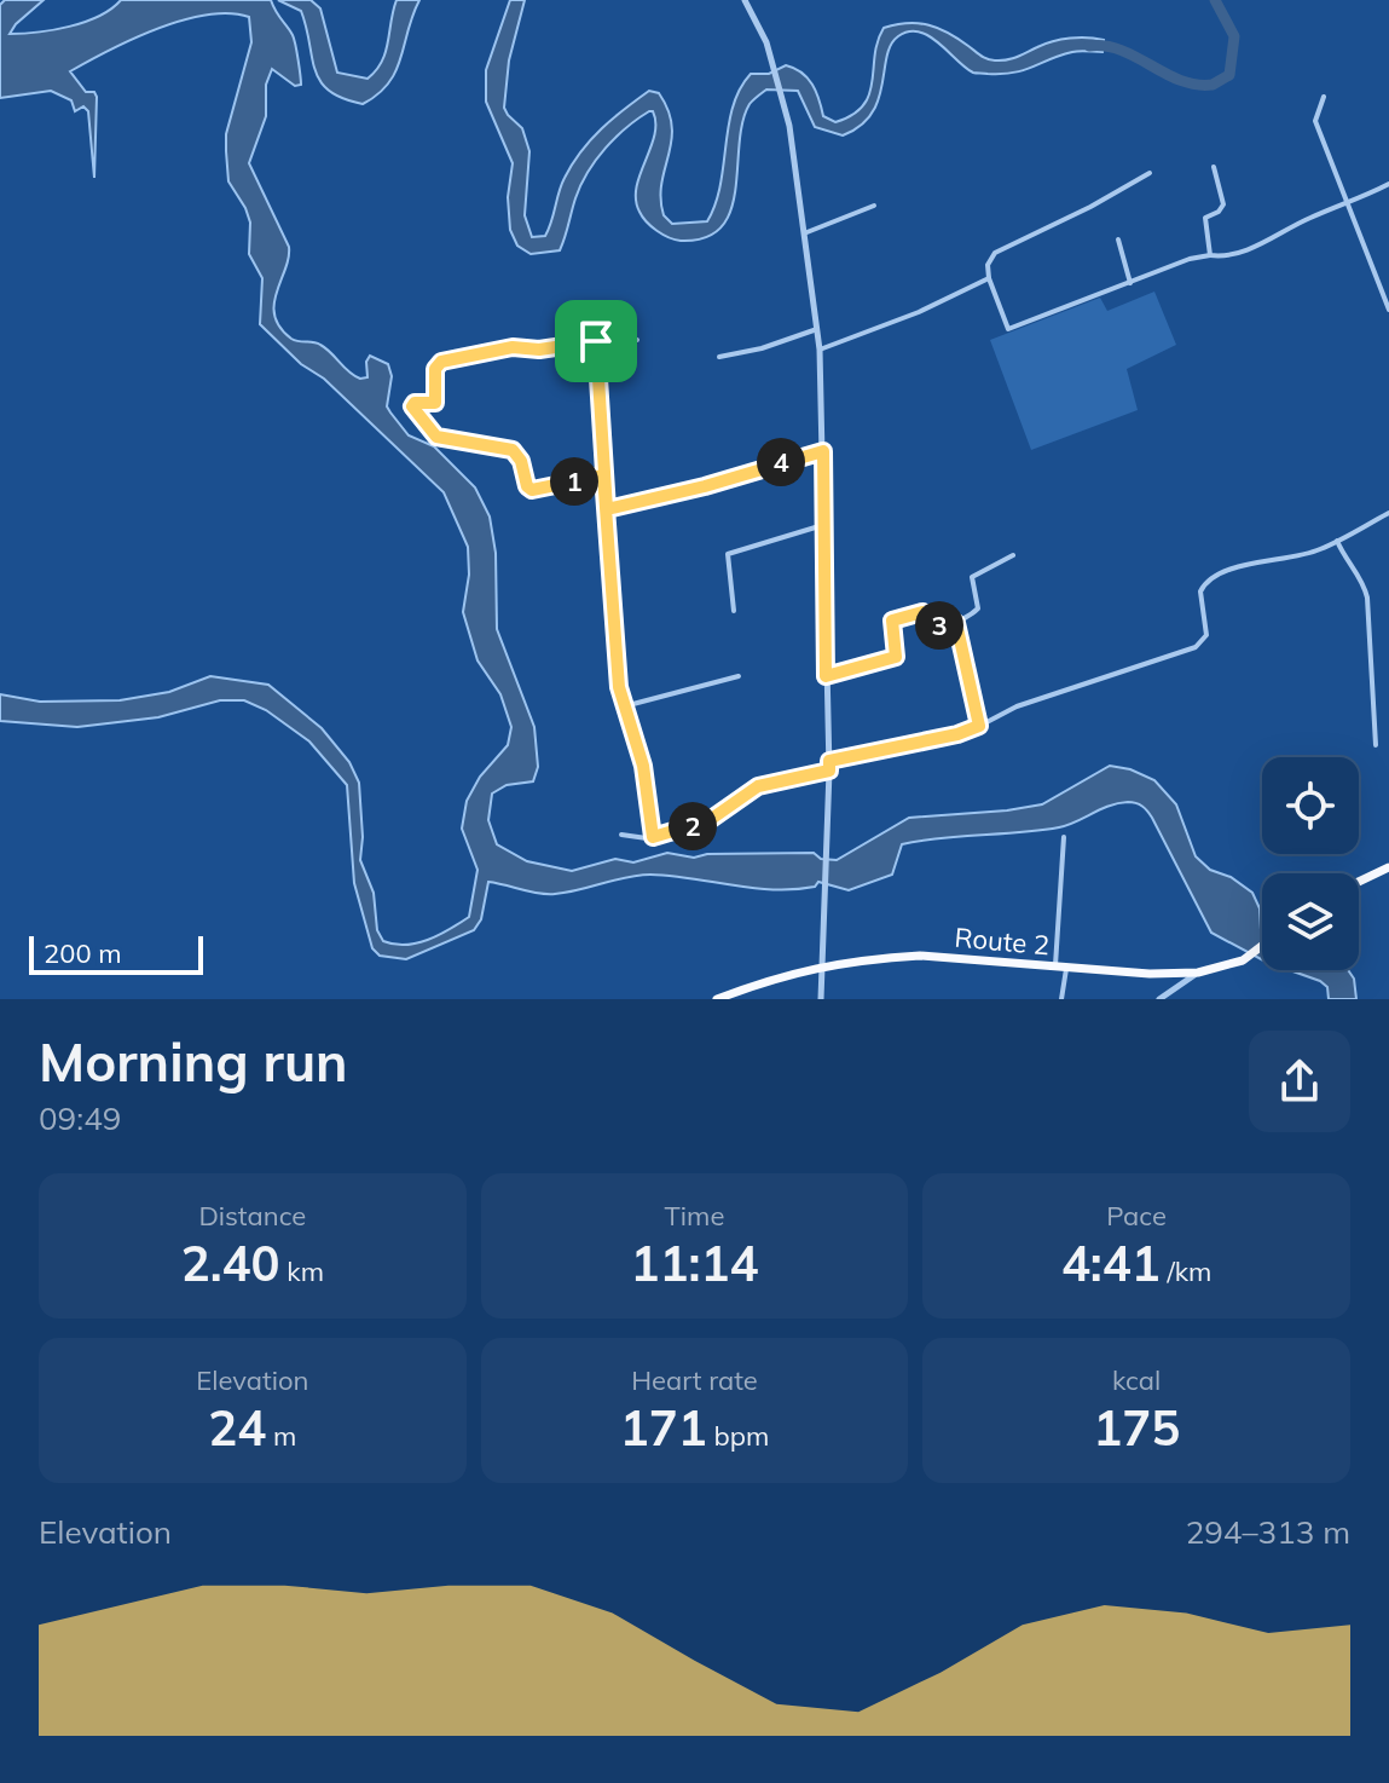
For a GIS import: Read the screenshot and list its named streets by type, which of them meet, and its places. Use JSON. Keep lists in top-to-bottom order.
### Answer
{
  "streets": {
    "highway": ["Route 2"]
  },
  "scale_bar": "200 m",
  "page": {
    "pins": [
      "4",
      "1",
      "3",
      "2"
    ],
    "scale": "200 m",
    "heading": ["Morning run", "09:49"],
    "stats": [
      ["Distance", "2.40 km"],
      ["Time", "11:14"],
      ["Pace", "4:41 /km"],
      ["Elevation", "24 m"],
      ["Heart rate", "171 bpm"],
      ["kcal", "175"]
    ],
    "chart": ["Elevation", "294–313 m"]
  }
}
